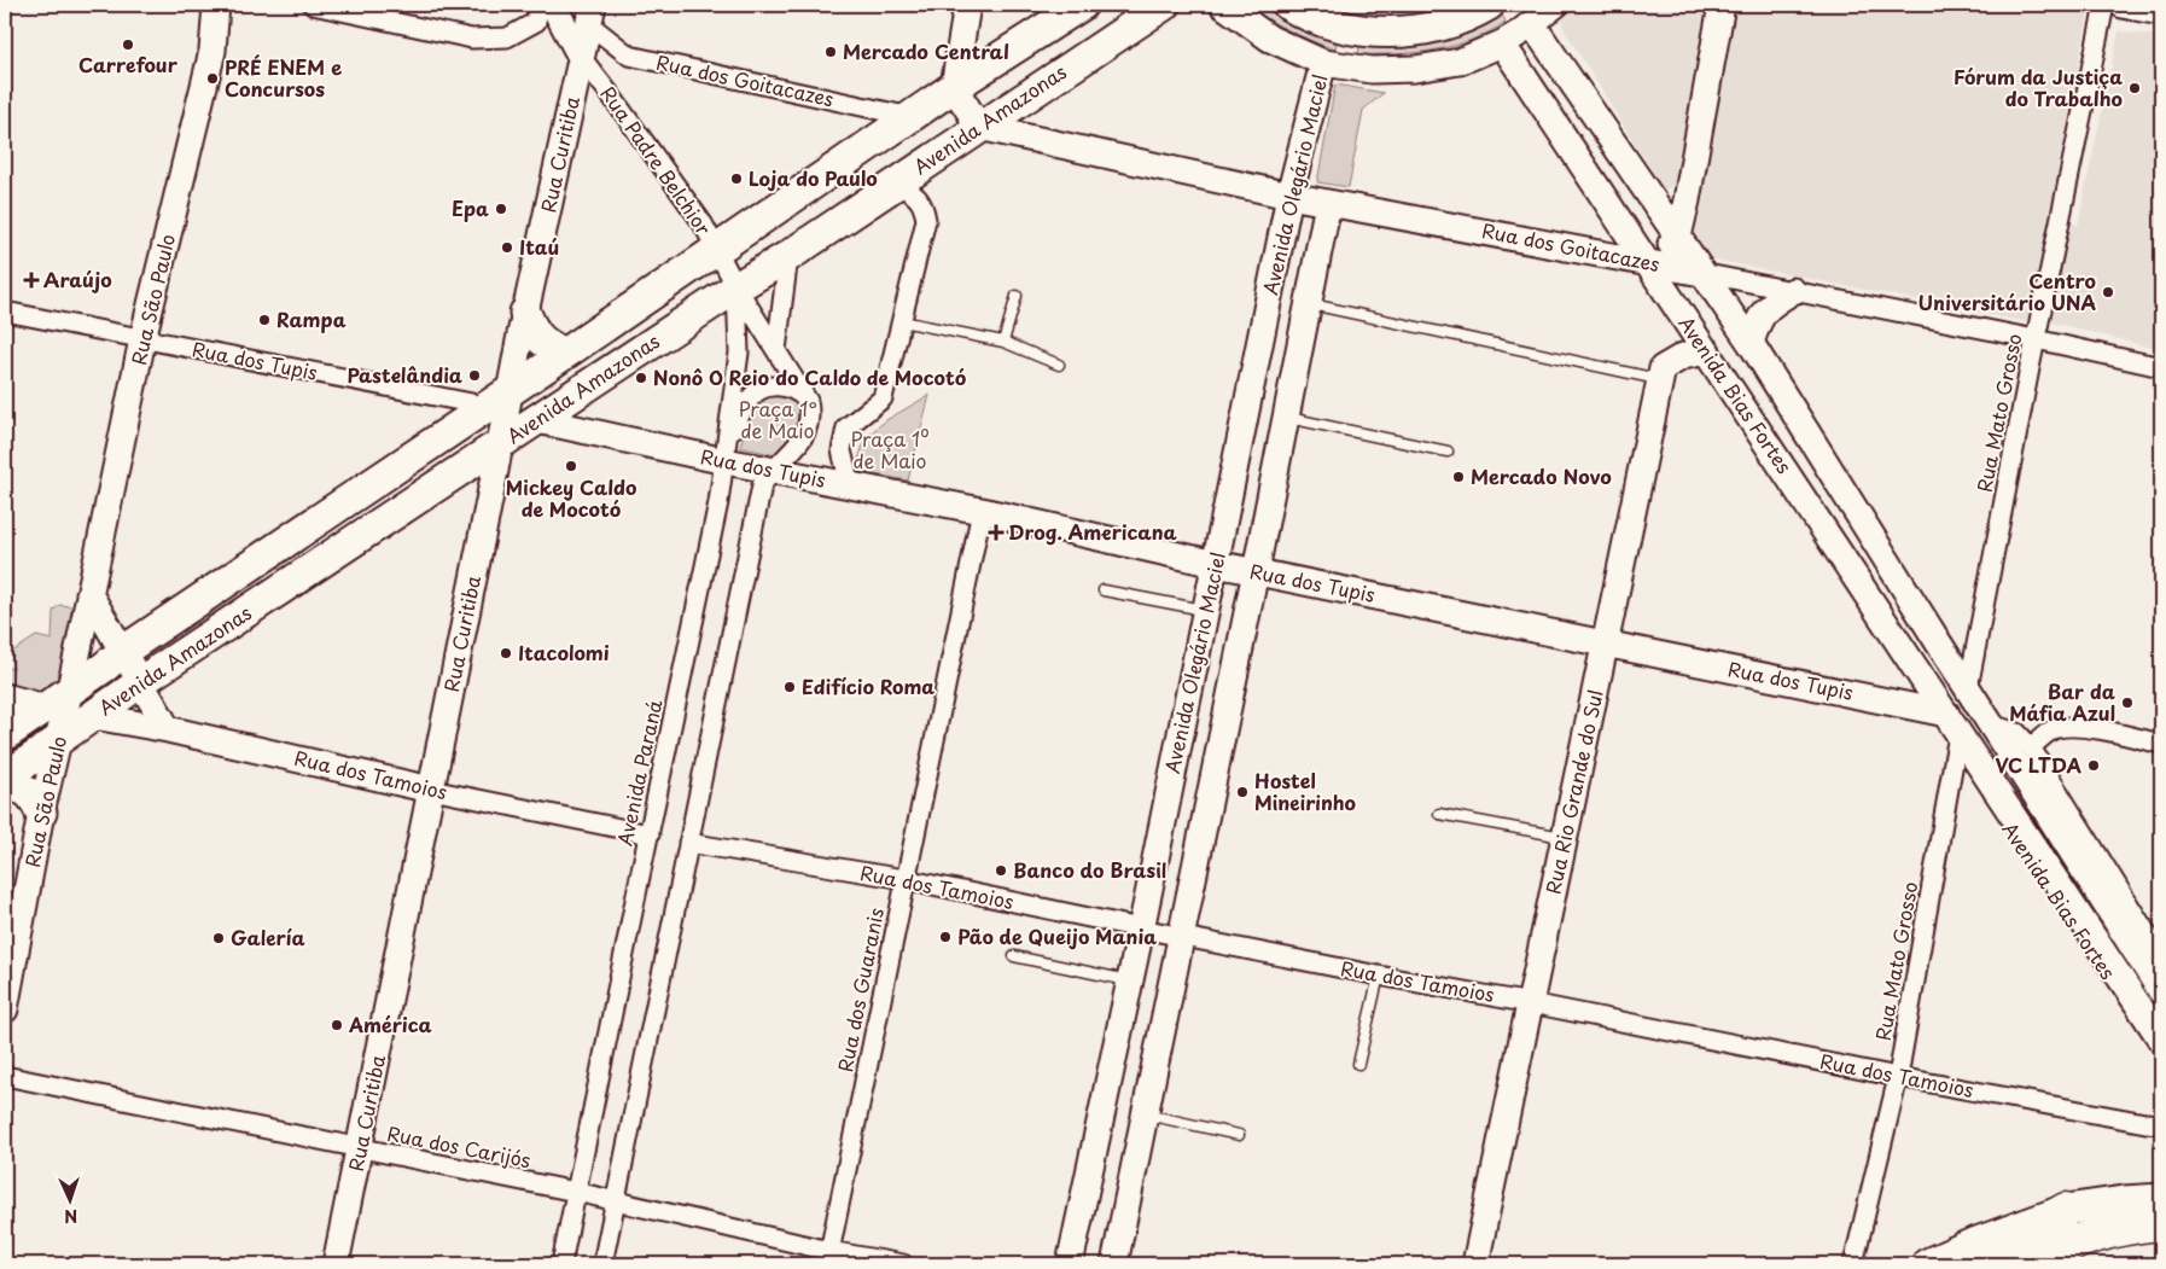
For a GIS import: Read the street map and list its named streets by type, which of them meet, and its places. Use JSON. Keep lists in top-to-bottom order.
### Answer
{
  "streets": {
    "main road": ["Avenida Amazonas"],
    "street": [
      "Rua dos Goitacazes",
      "Rua Curitiba",
      "Rua Padre Belchior",
      "Avenida Olegário Maciel",
      "Rua São Paulo",
      "Rua dos Tupis",
      "Avenida Bias Fortes",
      "Rua Mato Grosso",
      "Avenida Paraná",
      "Rua dos Tamoios",
      "Rua Rio Grande do Sul",
      "Rua dos Guaranis",
      "Rua dos Carijós"
    ]
  },
  "crossings": [
    ["Rua dos Goitacazes", "Avenida Amazonas"],
    ["Rua dos Goitacazes", "Rua Curitiba"],
    ["Rua dos Goitacazes", "Avenida Olegário Maciel"],
    ["Rua dos Goitacazes", "Avenida Bias Fortes"],
    ["Rua dos Goitacazes", "Rua Mato Grosso"],
    ["Avenida Amazonas", "Rua Curitiba"],
    ["Avenida Amazonas", "Rua Padre Belchior"],
    ["Avenida Amazonas", "Rua São Paulo"],
    ["Avenida Amazonas", "Rua dos Tupis"],
    ["Avenida Amazonas", "Avenida Paraná"],
    ["Avenida Amazonas", "Rua dos Tamoios"],
    ["Rua Curitiba", "Rua Padre Belchior"],
    ["Rua Curitiba", "Rua dos Tupis"],
    ["Rua Curitiba", "Rua dos Tamoios"],
    ["Rua Curitiba", "Rua dos Carijós"],
    ["Rua Padre Belchior", "Avenida Paraná"],
    ["Avenida Olegário Maciel", "Rua dos Tupis"],
    ["Avenida Olegário Maciel", "Rua dos Tamoios"],
    ["Rua São Paulo", "Rua dos Tupis"],
    ["Rua dos Tupis", "Avenida Bias Fortes"],
    ["Rua dos Tupis", "Rua Mato Grosso"],
    ["Rua dos Tupis", "Avenida Paraná"],
    ["Rua dos Tupis", "Rua Rio Grande do Sul"],
    ["Rua dos Tupis", "Rua dos Guaranis"],
    ["Avenida Bias Fortes", "Rua Mato Grosso"],
    ["Rua Mato Grosso", "Rua dos Tamoios"],
    ["Avenida Paraná", "Rua dos Tamoios"],
    ["Avenida Paraná", "Rua dos Carijós"],
    ["Rua dos Tamoios", "Rua Rio Grande do Sul"],
    ["Rua dos Tamoios", "Rua dos Guaranis"],
    ["Rua dos Guaranis", "Rua dos Carijós"]
  ],
  "parks": ["Praça 1° de Maio", "Praça 1º de Maio"],
  "places": {
    "other": [
      "Carrefour",
      "Mercado Central",
      "PRÉ ENEM e Concursos",
      "Fórum da Justiça do Trabalho",
      "Loja do Paulo",
      "Epa",
      "Itaú",
      "Centro Universitário UNA",
      "Rampa",
      "Pastelândia",
      "Nonô O Reio do Caldo de Mocotó",
      "Mickey Caldo de Mocotó",
      "Mercado Novo",
      "Itacolomi",
      "Edifício Roma",
      "Bar da Máfia Azul",
      "VC LTDA",
      "Hostel Mineirinho",
      "Banco do Brasil",
      "Pão de Queijo Mania",
      "Galería",
      "América"
    ],
    "health": ["Araújo", "Drog. Americana"]
  },
  "north": "bottom"
}
